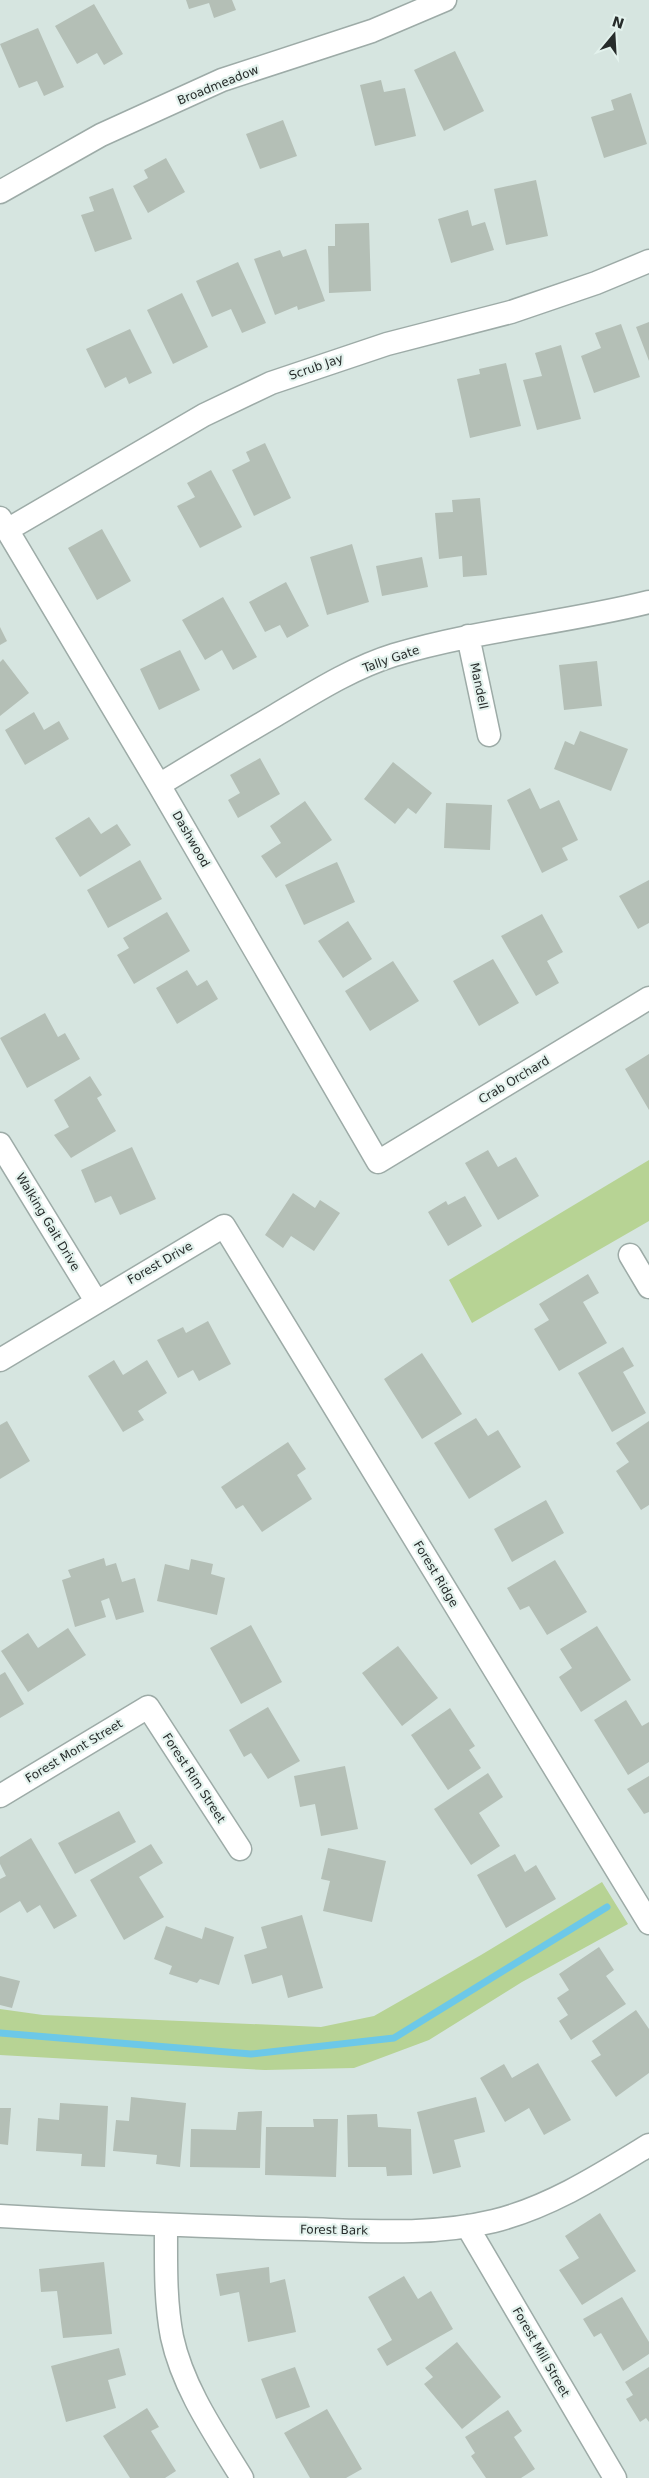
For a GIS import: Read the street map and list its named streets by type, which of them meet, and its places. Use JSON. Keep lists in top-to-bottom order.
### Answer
{
  "streets": {
    "street": [
      "Broadmeadow",
      "Scrub Jay",
      "Tally Gate",
      "Mandell",
      "Dashwood",
      "Crab Orchard",
      "Walking Gait Drive",
      "Forest Drive",
      "Forest Ridge",
      "Forest Mont Street",
      "Forest Rim Street",
      "Forest Bark",
      "Forest Mill Street"
    ]
  },
  "crossings": [
    ["Scrub Jay", "Dashwood"],
    ["Tally Gate", "Mandell"],
    ["Tally Gate", "Dashwood"],
    ["Dashwood", "Crab Orchard"],
    ["Walking Gait Drive", "Forest Drive"],
    ["Forest Drive", "Forest Ridge"],
    ["Forest Mont Street", "Forest Rim Street"],
    ["Forest Bark", "Forest Mill Street"]
  ],
  "north": "top"
}
